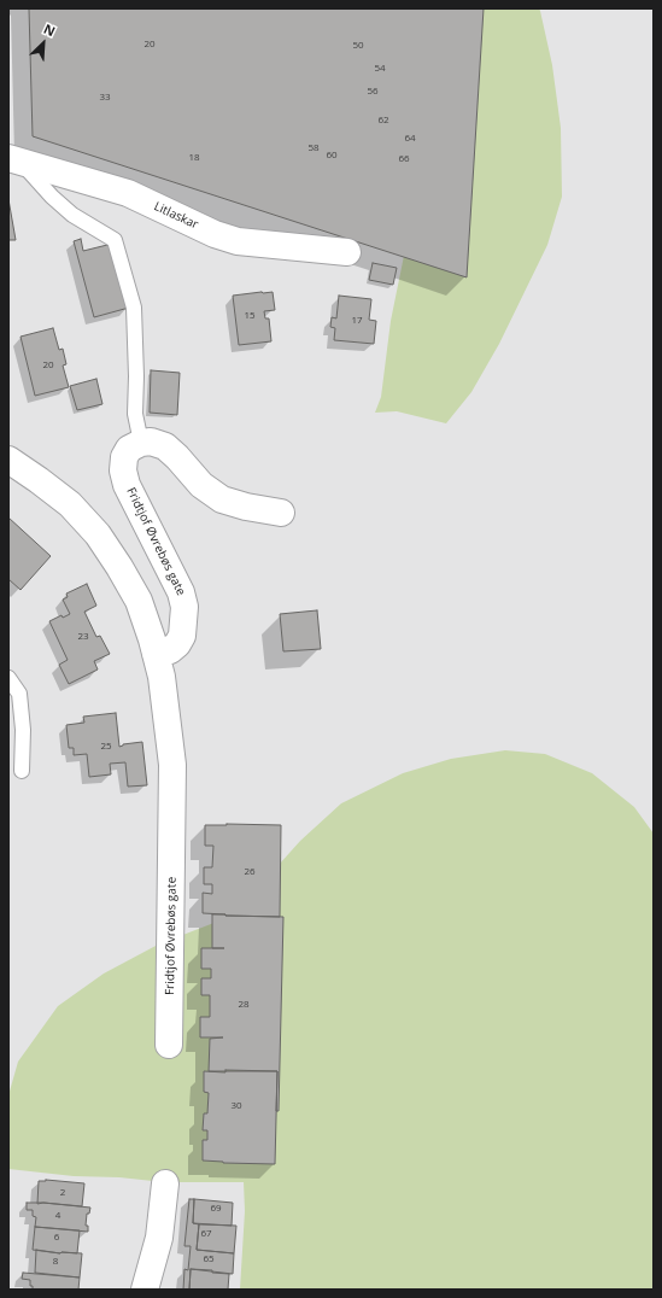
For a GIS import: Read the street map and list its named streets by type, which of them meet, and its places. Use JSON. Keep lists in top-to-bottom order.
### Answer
{
  "streets": {
    "street": ["Litlaskar", "Fridtjof Øvrebøs gate"]
  },
  "house_numbers": [
    "20",
    "50",
    "54",
    "56",
    "33",
    "62",
    "64",
    "58",
    "60",
    "18",
    "66",
    "15",
    "17",
    "20",
    "23",
    "25",
    "26",
    "28",
    "30",
    "2",
    "69",
    "4",
    "67",
    "6",
    "65",
    "8"
  ],
  "north": "top right"
}
